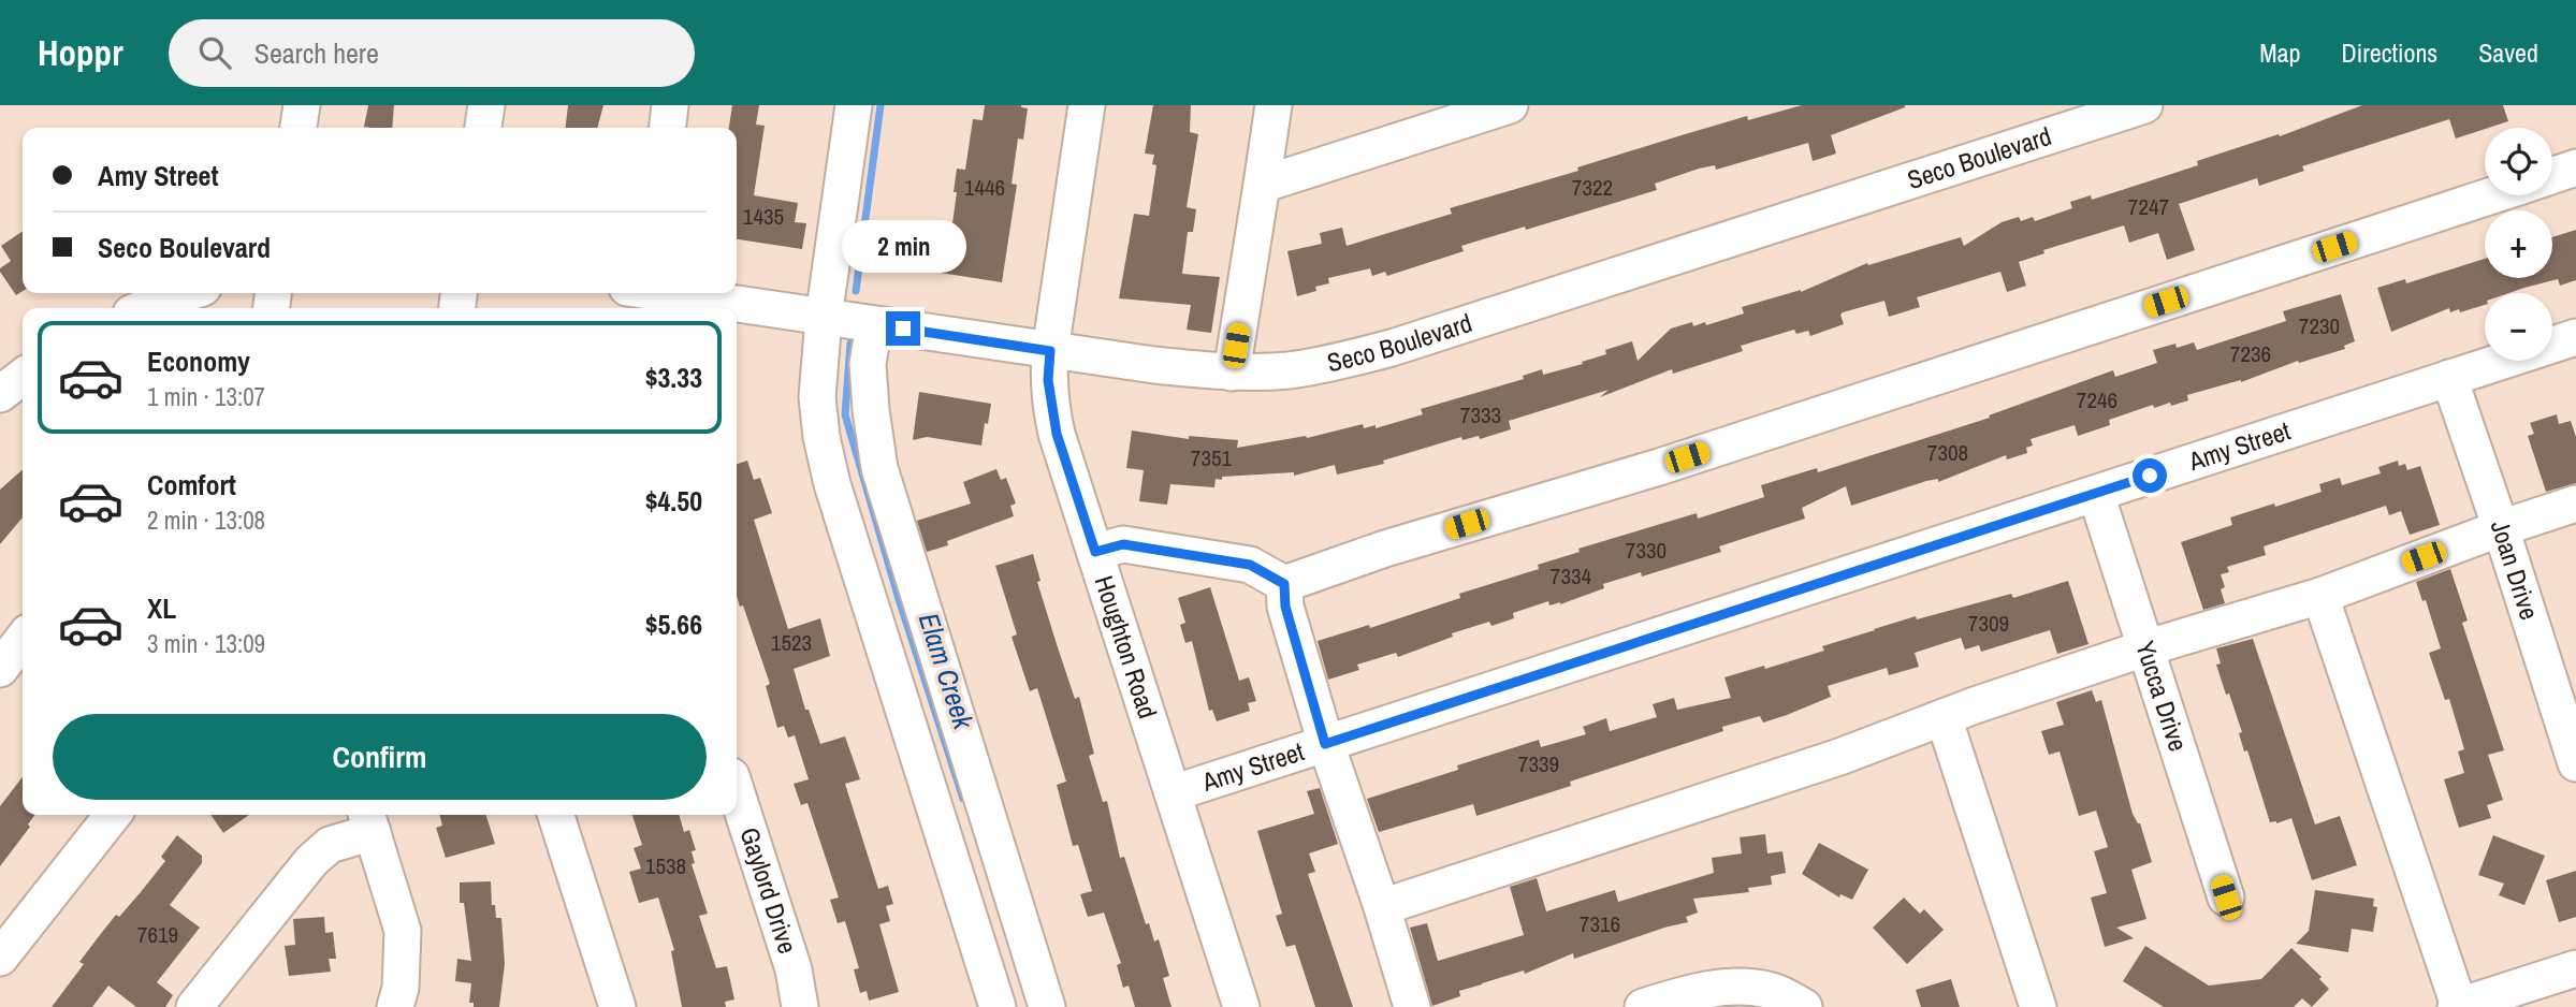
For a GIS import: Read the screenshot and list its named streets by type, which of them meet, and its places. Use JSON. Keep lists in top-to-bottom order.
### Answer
{
  "streets": {
    "street": [
      "Seco Boulevard",
      "Amy Street",
      "Joan Drive",
      "Houghton Road",
      "Yucca Drive",
      "Gaylord Drive"
    ]
  },
  "crossings": [
    ["Seco Boulevard", "Houghton Road"],
    ["Amy Street", "Joan Drive"],
    ["Amy Street", "Houghton Road"],
    ["Amy Street", "Yucca Drive"]
  ],
  "water": ["Elam Creek"],
  "house_numbers": [
    "1446",
    "7322",
    "7247",
    "1435",
    "7230",
    "7236",
    "7246",
    "7333",
    "7308",
    "7351",
    "7330",
    "7334",
    "7309",
    "1523",
    "7339",
    "1538",
    "7316",
    "7619"
  ],
  "page": {
    "header": "Hoppr",
    "search": "Search here",
    "nav": ["Map", "Directions", "Saved"],
    "map_buttons": ["+", "−"],
    "banner": ["Amy Street", "Seco Boulevard"],
    "bubble": "2 min",
    "list": [
      {
        "name": "Economy",
        "note": "1 min · 13:07",
        "value": "$3.33"
      },
      {
        "name": "Comfort",
        "note": "2 min · 13:08",
        "value": "$4.50"
      },
      {
        "name": "XL",
        "note": "3 min · 13:09",
        "value": "$5.66"
      }
    ],
    "buttons": "Confirm"
  }
}
